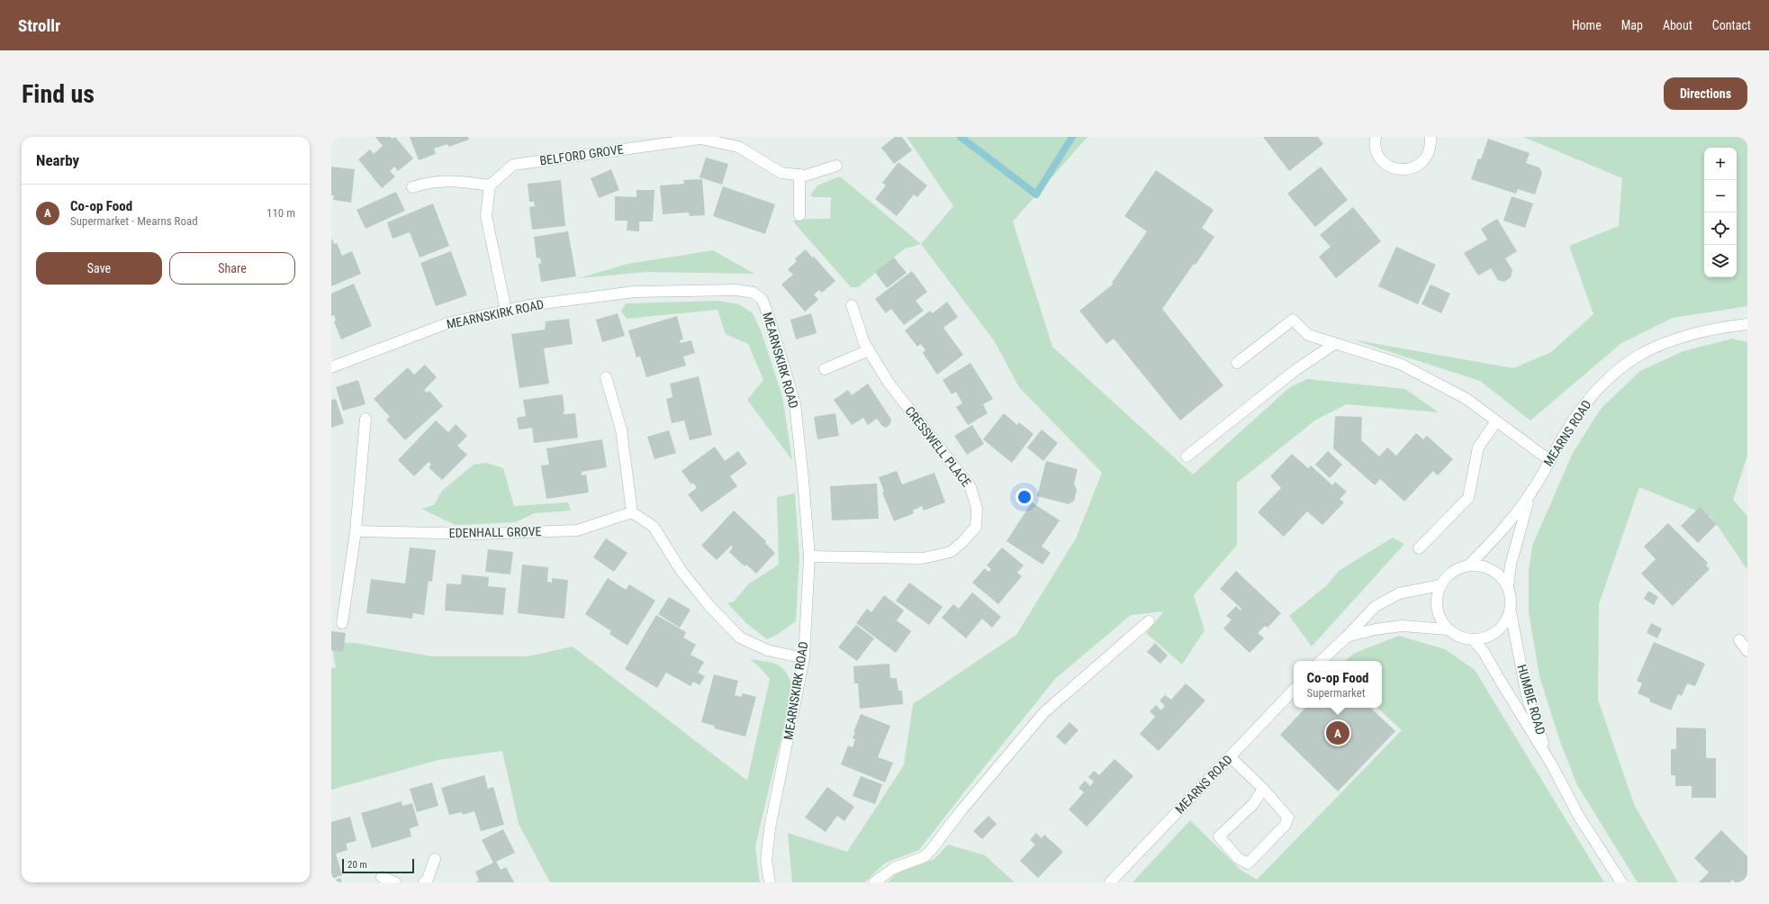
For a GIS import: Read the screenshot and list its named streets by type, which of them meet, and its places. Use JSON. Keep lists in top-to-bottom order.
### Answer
{
  "streets": {
    "street": [
      "BELFORD GROVE",
      "MEARNSKIRK ROAD",
      "MEARNS ROAD",
      "CRESSWELL PLACE",
      "EDENHALL GROVE",
      "HUMBIE ROAD"
    ]
  },
  "crossings": [
    ["MEARNSKIRK ROAD", "CRESSWELL PLACE"],
    ["MEARNS ROAD", "HUMBIE ROAD"]
  ],
  "scale_bar": "20 m",
  "page": {
    "header": "Strollr",
    "nav": [
      "Home",
      "Map",
      "About",
      "Contact"
    ],
    "buttons": [
      "Directions",
      ["Save", "Share"]
    ],
    "title": "Find us",
    "heading": "Nearby",
    "map_buttons": ["+", "−"],
    "list": [
      {
        "mark": "A",
        "name": "Co-op Food",
        "note": "Supermarket · Mearns Road",
        "value": "110 m"
      }
    ],
    "popup": ["Co-op Food", "Supermarket"],
    "pins": "A",
    "scale": "20 m"
  }
}
